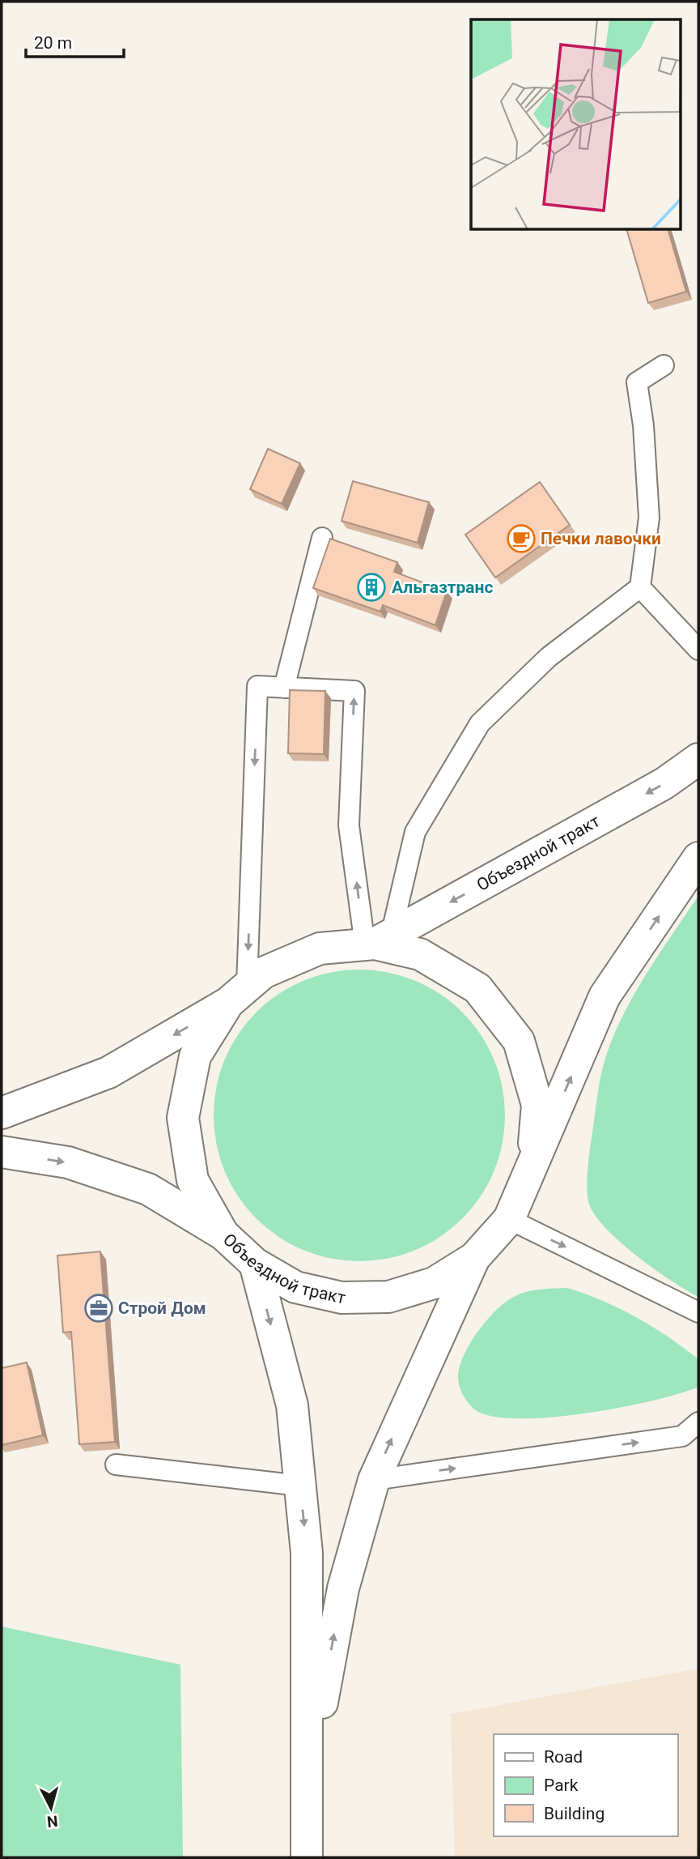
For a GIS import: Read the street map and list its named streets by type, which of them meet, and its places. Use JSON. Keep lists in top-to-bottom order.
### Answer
{
  "streets": {
    "main road": ["Объездной тракт"]
  },
  "places": {
    "cafe": ["Печки лавочки"],
    "building": ["Альгазтранс"],
    "office": ["Строй Дом"]
  },
  "legend": ["Road", "Park", "Building"],
  "scale_bar": "20 m",
  "north": "bottom"
}
